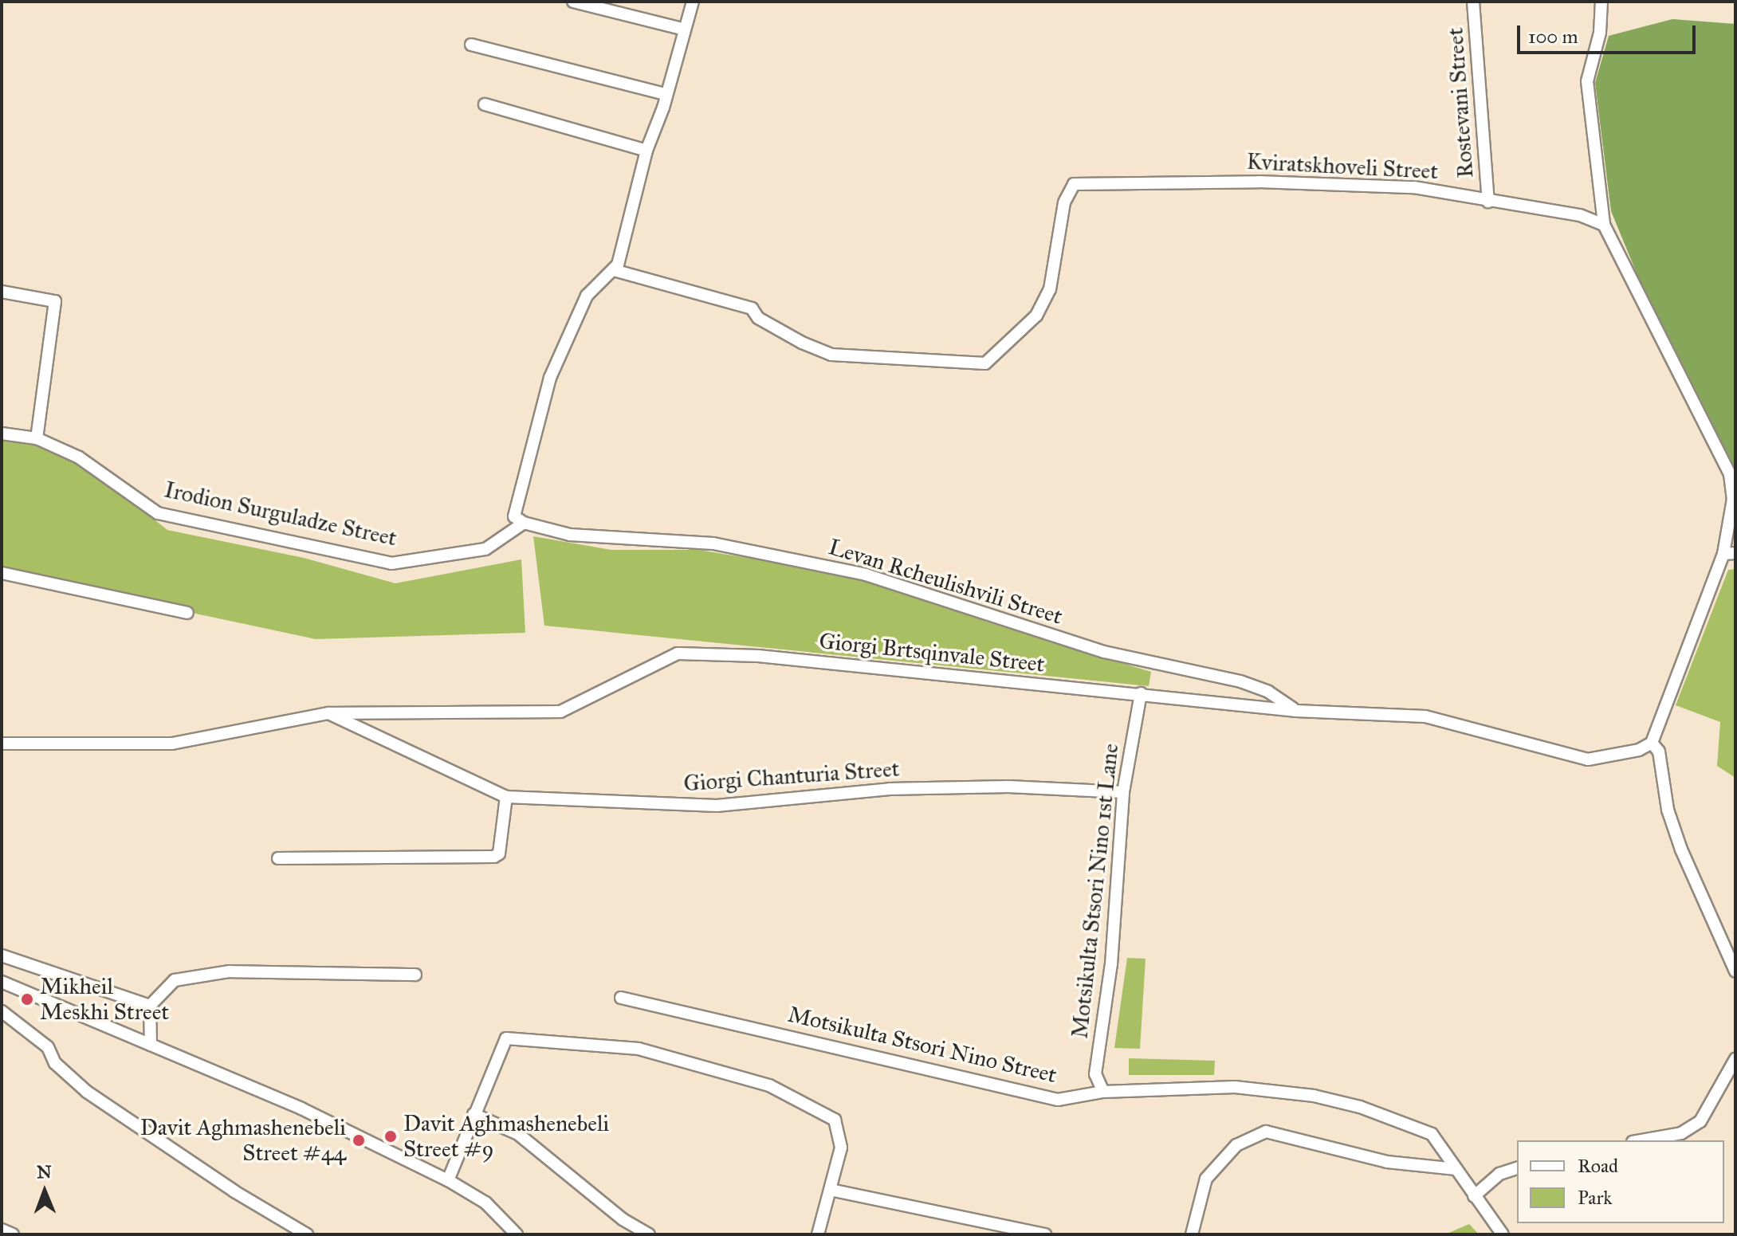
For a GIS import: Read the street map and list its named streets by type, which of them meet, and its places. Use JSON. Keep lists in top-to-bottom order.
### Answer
{
  "streets": {
    "street": [
      "Rostevani Street",
      "Kviratskhoveli Street",
      "Irodion Surguladze Street",
      "Levan Rcheulishvili Street",
      "Giorgi Brtsqinvale Street",
      "Giorgi Chanturia Street",
      "Motsikulta Stsori Nino 1st Lane",
      "Motsikulta Stsori Nino Street"
    ]
  },
  "crossings": [
    ["Rostevani Street", "Kviratskhoveli Street"],
    ["Irodion Surguladze Street", "Levan Rcheulishvili Street"],
    ["Levan Rcheulishvili Street", "Giorgi Brtsqinvale Street"],
    ["Giorgi Brtsqinvale Street", "Giorgi Chanturia Street"],
    ["Giorgi Brtsqinvale Street", "Motsikulta Stsori Nino 1st Lane"],
    ["Giorgi Chanturia Street", "Motsikulta Stsori Nino 1st Lane"],
    ["Motsikulta Stsori Nino 1st Lane", "Motsikulta Stsori Nino Street"]
  ],
  "places": ["Mikheil Meskhi Street", "Davit Aghmashenebeli Street #9", "Davit Aghmashenebeli Street #44"],
  "legend": ["Road", "Park"],
  "scale_bar": "100 m",
  "north": "top"
}
